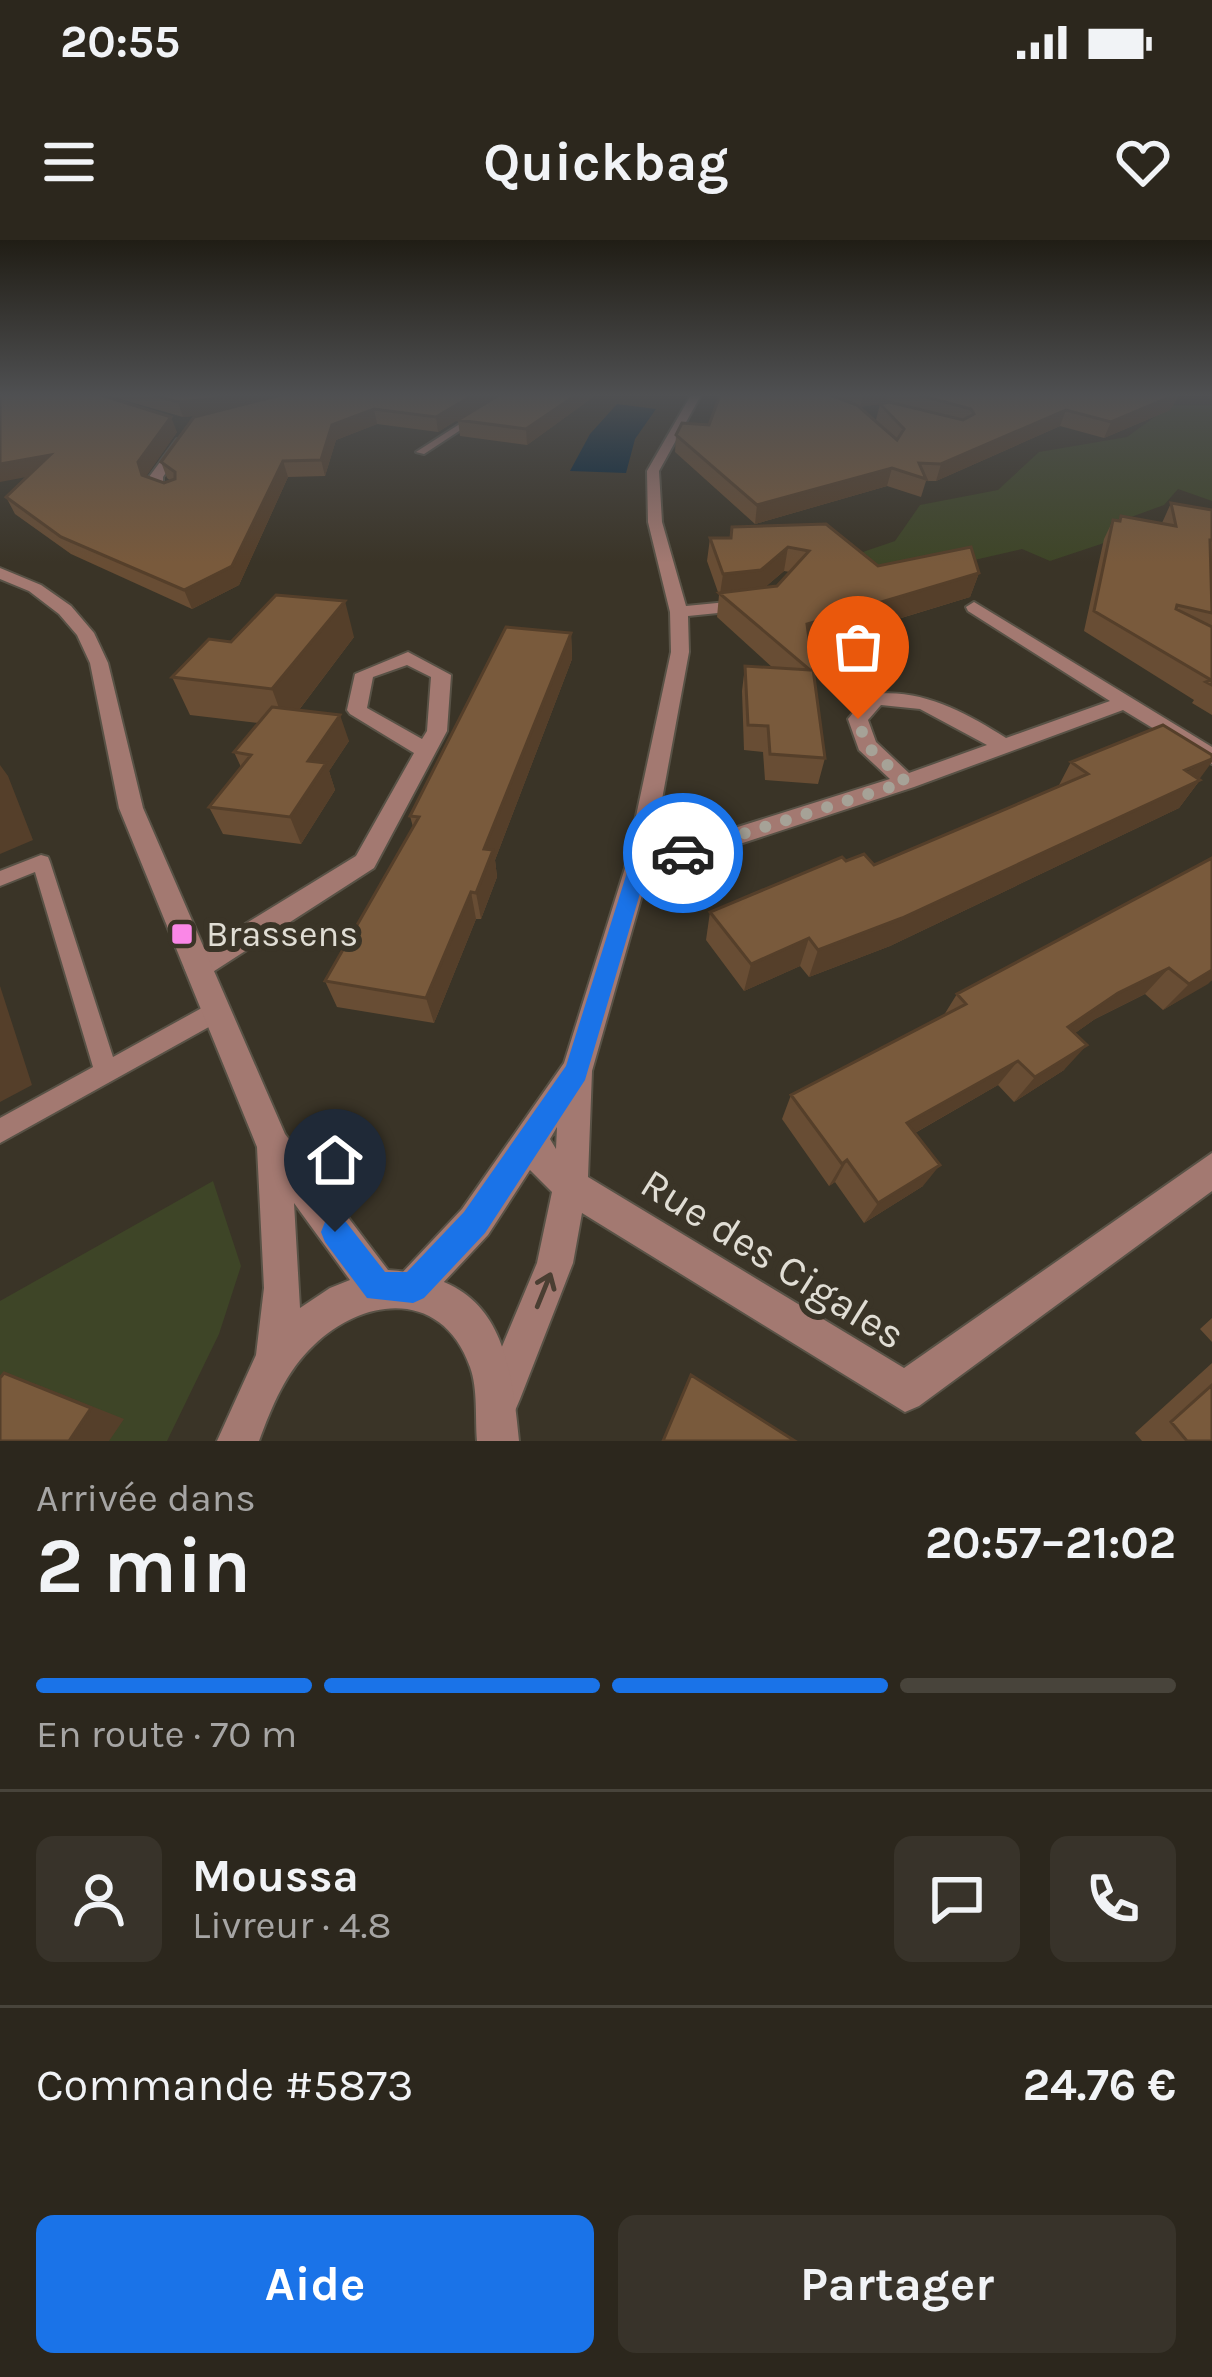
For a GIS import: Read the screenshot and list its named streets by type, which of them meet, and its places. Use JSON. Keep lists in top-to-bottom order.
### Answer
{
  "streets": {
    "street": ["Rue des Cigales"]
  },
  "places": {
    "transit": ["Brassens"]
  },
  "page": {
    "status": "20:55",
    "header": "Quickbag",
    "heading": ["2 min", "Arrivée dans", "20:57–21:02"],
    "panel": [
      "Moussa",
      "Livreur · 4.8",
      "Commande #5873",
      "24.76 €"
    ],
    "bar": "En route · 70 m",
    "buttons": ["Aide", "Partager"]
  }
}
